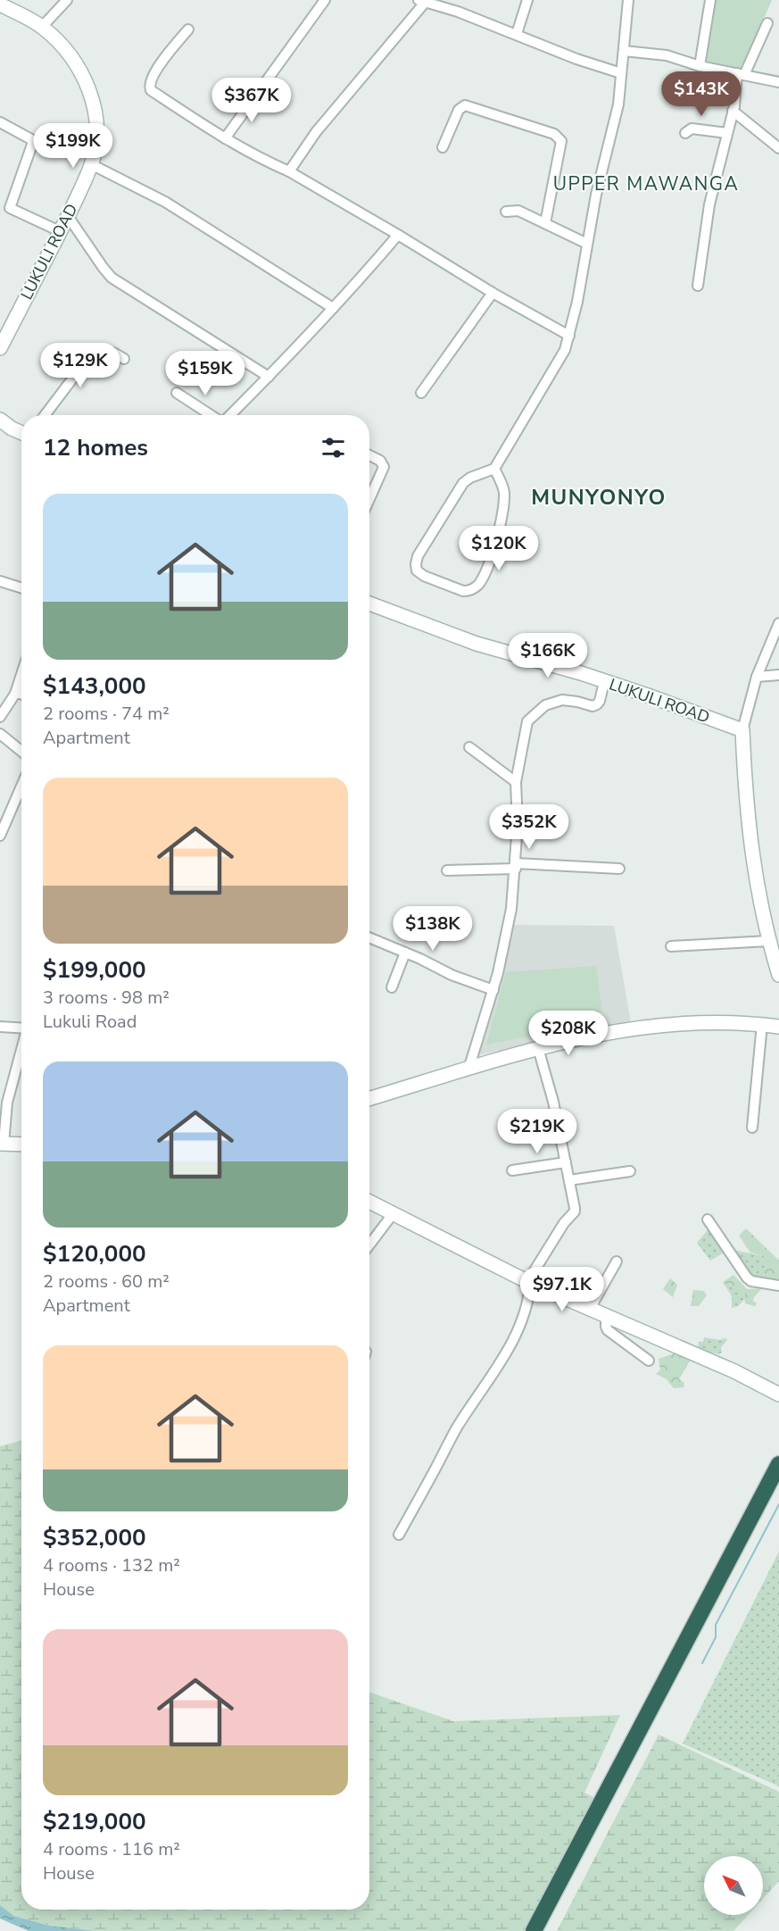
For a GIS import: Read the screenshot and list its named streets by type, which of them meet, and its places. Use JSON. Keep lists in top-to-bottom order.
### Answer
{
  "streets": {
    "street": ["LUKULI ROAD"]
  },
  "districts": ["UPPER MAWANGA", "MUNYONYO"],
  "north": "top left",
  "page": {
    "price": [
      "$143K",
      "$367K",
      "$199K",
      "$129K",
      "$159K",
      "$120K",
      "$166K",
      "$352K",
      "$138K",
      "$208K",
      "$219K",
      "$97.1K"
    ],
    "heading": "12 homes",
    "list": [
      {
        "name": "$143,000",
        "note": "2 rooms · 74 m² · Apartment"
      },
      {
        "name": "$199,000",
        "note": "3 rooms · 98 m² · Lukuli Road"
      },
      {
        "name": "$120,000",
        "note": "2 rooms · 60 m² · Apartment"
      },
      {
        "name": "$352,000",
        "note": "4 rooms · 132 m² · House"
      },
      {
        "name": "$219,000",
        "note": "4 rooms · 116 m² · House"
      }
    ]
  }
}
